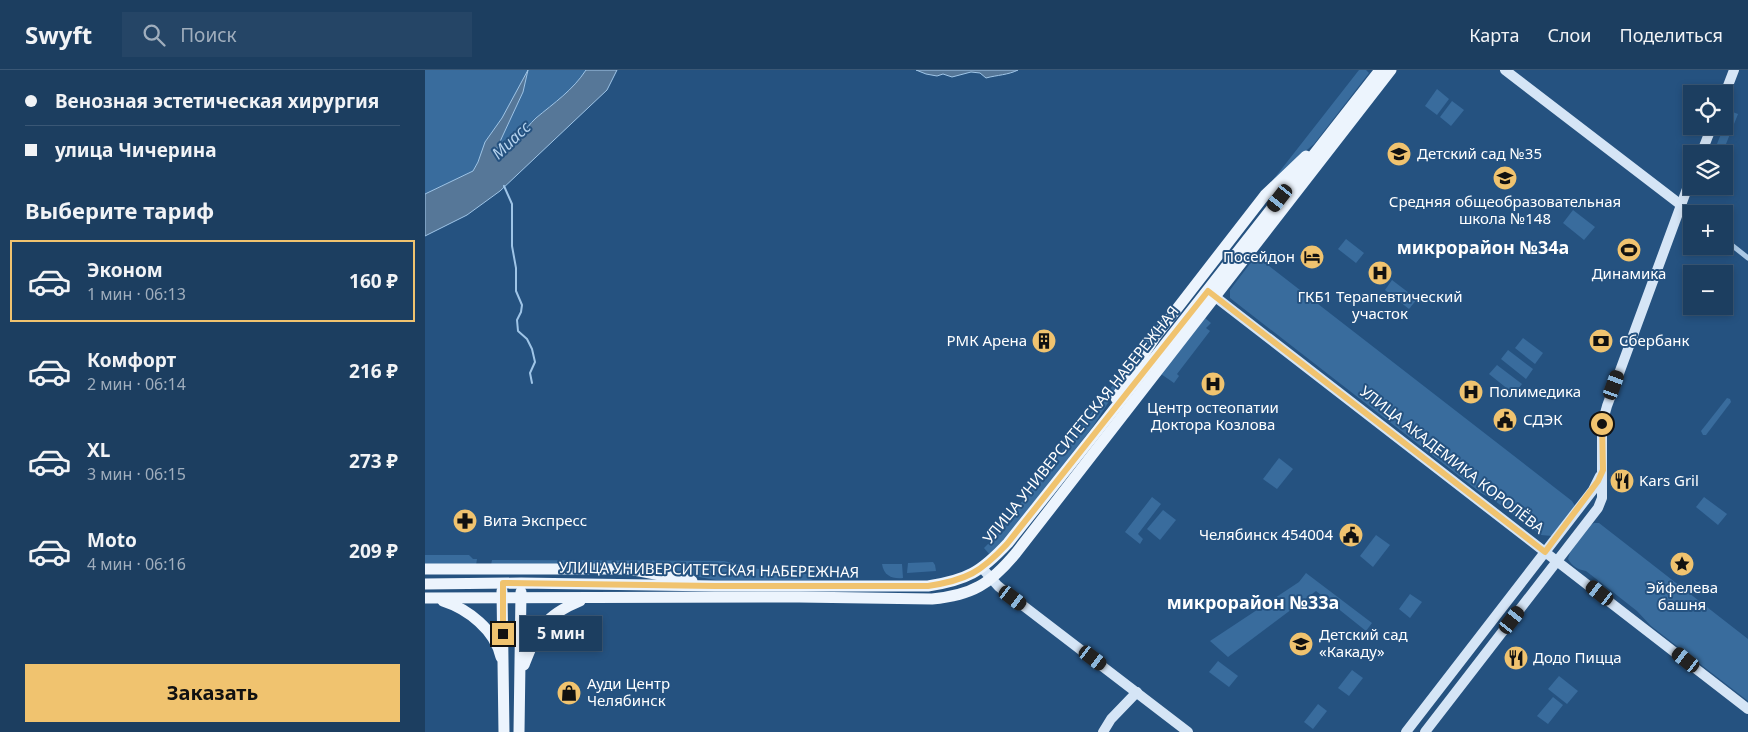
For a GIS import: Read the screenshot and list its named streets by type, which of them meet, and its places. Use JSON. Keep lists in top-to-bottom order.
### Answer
{
  "streets": {
    "main road": ["УЛИЦА УНИВЕРСИТЕТСКАЯ НАБЕРЕЖНАЯ"],
    "street": ["УЛИЦА АКАДЕМИКА КОРОЛЁВА"]
  },
  "crossings": [
    ["УЛИЦА УНИВЕРСИТЕТСКАЯ НАБЕРЕЖНАЯ", "УЛИЦА АКАДЕМИКА КОРОЛЁВА"]
  ],
  "districts": ["микрорайон №34а", "микрорайон №33а"],
  "water": ["Миасс"],
  "places": {
    "school or university": ["Детский сад №35", "Средняя общеобразовательная школа №148", "Детский сад «Какаду»"],
    "sports": ["Динамика"],
    "hotel": ["Посейдон"],
    "hospital": ["ГКБ1 Терапевтический участок", "Центр остеопатии Доктора Козлова", "Полимедика"],
    "building": ["РМК Арена"],
    "bank": ["Сбербанк"],
    "public building": ["СДЭК", "Челябинск 454004"],
    "restaurant": ["Kars Gril", "Додо Пицца"],
    "pharmacy": ["Вита Экспресс"],
    "place": ["Эйфелева башня"],
    "shop": ["Ауди Центр Челябинск"]
  },
  "page": {
    "header": "Swyft",
    "search": "Поиск",
    "nav": ["Карта", "Слои", "Поделиться"],
    "banner": ["Венозная эстетическая хирургия", "улица Чичерина"],
    "map_buttons": ["+", "−"],
    "heading": "Выберите тариф",
    "list": [
      {
        "name": "Эконом",
        "note": "1 мин · 06:13",
        "value": "160 ₽"
      },
      {
        "name": "Комфорт",
        "note": "2 мин · 06:14",
        "value": "216 ₽"
      },
      {
        "name": "XL",
        "note": "3 мин · 06:15",
        "value": "273 ₽"
      },
      {
        "name": "Moto",
        "note": "4 мин · 06:16",
        "value": "209 ₽"
      }
    ],
    "bubble": "5 мин",
    "buttons": "Заказать"
  }
}
